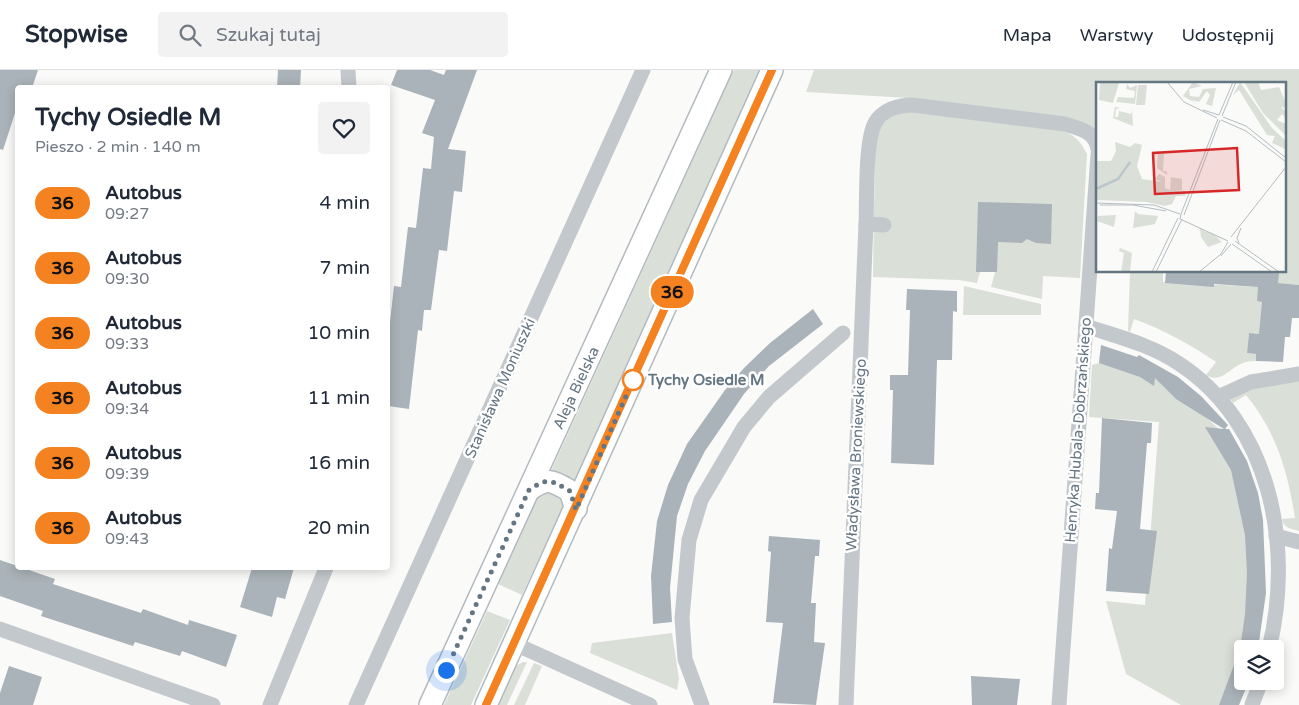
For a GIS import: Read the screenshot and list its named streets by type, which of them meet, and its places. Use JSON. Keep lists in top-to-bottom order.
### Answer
{
  "streets": {
    "main road": ["Aleja Bielska"],
    "street": ["Stanisława Moniuszki", "Henryka Hubala-Dobrzańskiego", "Władysława Broniewskiego"]
  },
  "places": ["Tychy Osiedle M"],
  "lines": ["bus line 36"],
  "page": {
    "header": "Stopwise",
    "search": "Szukaj tutaj",
    "nav": ["Mapa", "Warstwy", "Udostępnij"],
    "on_map": "36",
    "heading": ["Tychy Osiedle M", "Pieszo · 2 min · 140 m"],
    "list": [
      {
        "mark": "36",
        "name": "Autobus",
        "note": "09:27",
        "value": "4 min"
      },
      {
        "mark": "36",
        "name": "Autobus",
        "note": "09:30",
        "value": "7 min"
      },
      {
        "mark": "36",
        "name": "Autobus",
        "note": "09:33",
        "value": "10 min"
      },
      {
        "mark": "36",
        "name": "Autobus",
        "note": "09:34",
        "value": "11 min"
      },
      {
        "mark": "36",
        "name": "Autobus",
        "note": "09:39",
        "value": "16 min"
      },
      {
        "mark": "36",
        "name": "Autobus",
        "note": "09:43",
        "value": "20 min"
      }
    ]
  }
}
